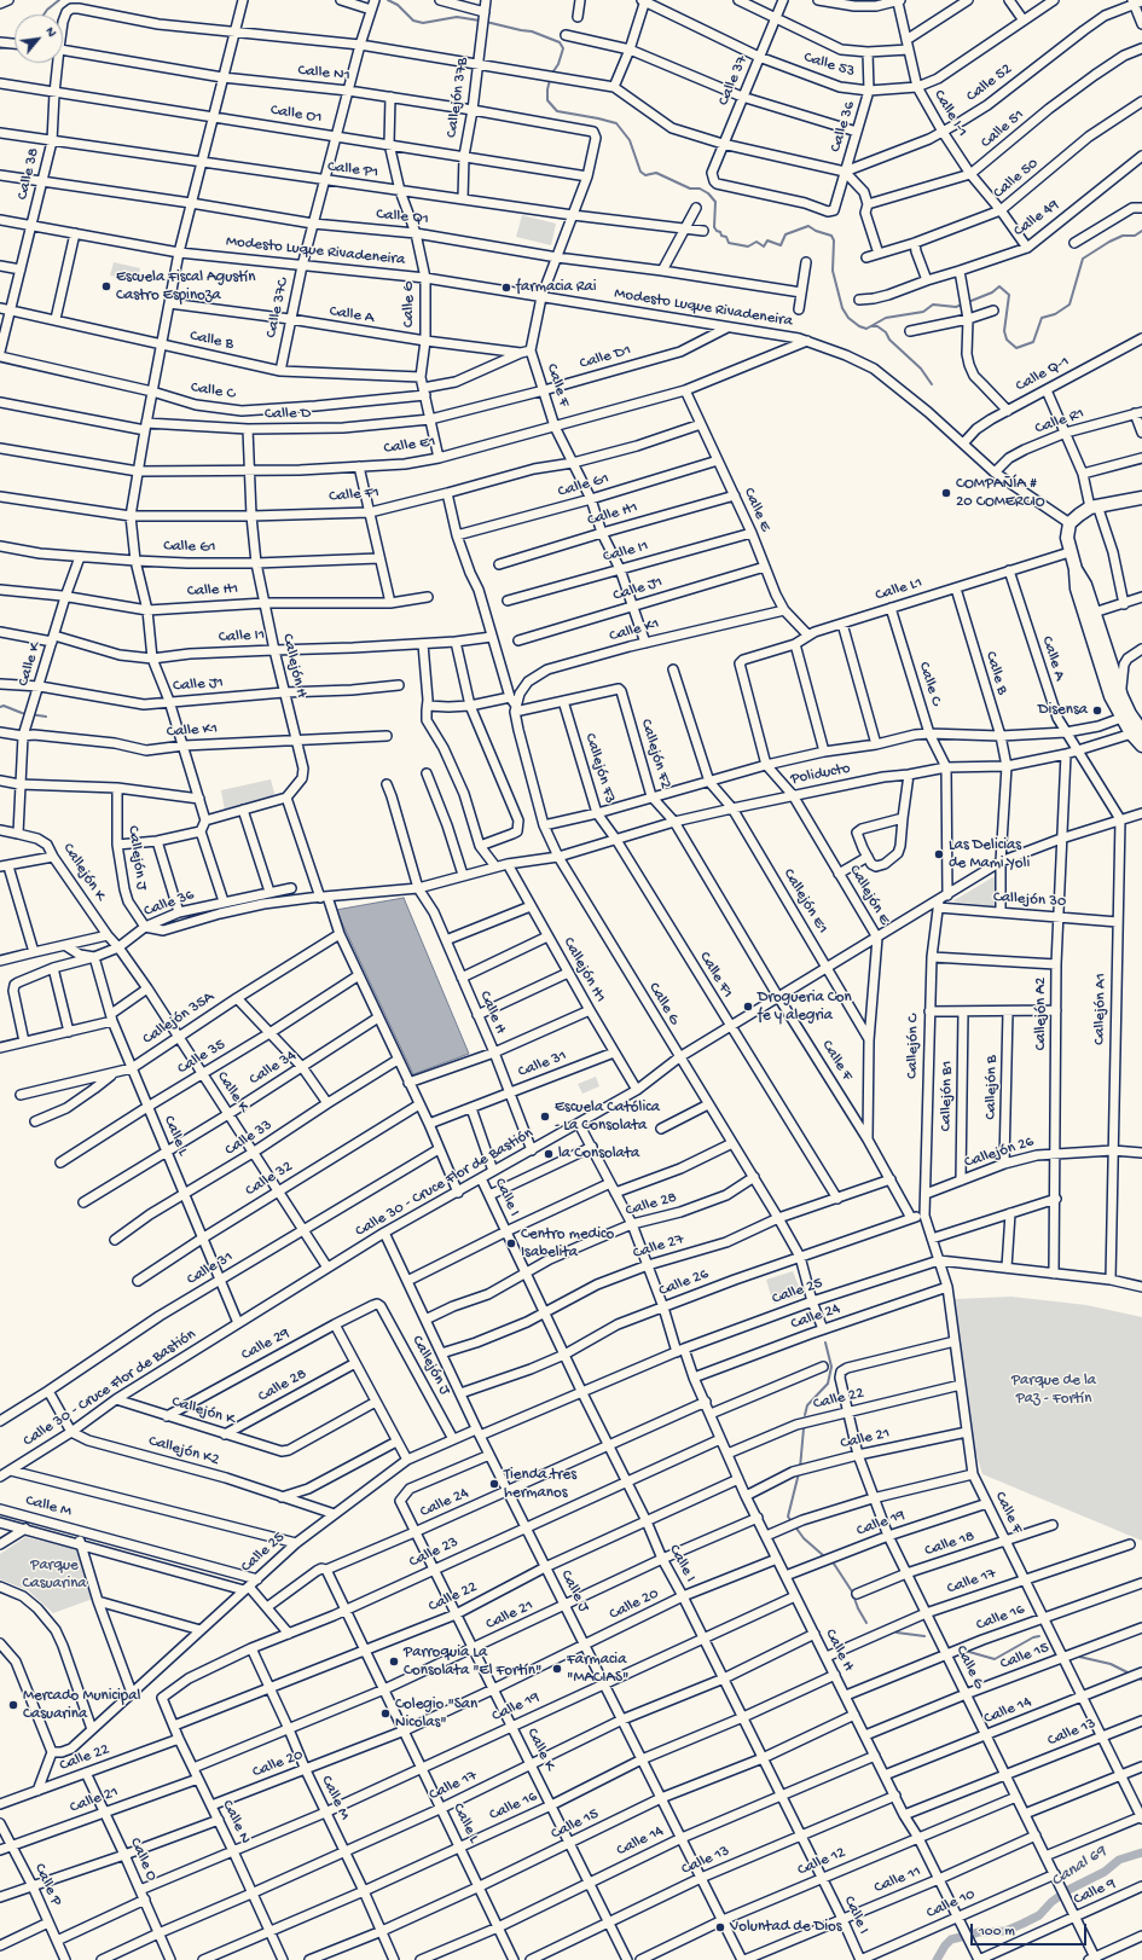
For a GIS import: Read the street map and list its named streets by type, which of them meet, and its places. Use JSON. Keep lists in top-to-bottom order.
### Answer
{
  "streets": {
    "street": [
      "Calle 53",
      "Calle N1",
      "Calle 37",
      "Calle 52",
      "Callejón 37B",
      "Calle I-1",
      "Calle O1",
      "Calle 36",
      "Calle 51",
      "Calle P1",
      "Calle 38",
      "Calle 50",
      "Calle Q1",
      "Calle 49",
      "Modesto Luque Rivadeneira",
      "Calle G",
      "Calle 37C",
      "Calle A",
      "Calle B",
      "Calle D1",
      "Calle Q-1",
      "Calle F",
      "Calle C",
      "Calle D",
      "Calle R1",
      "Calle E1",
      "Calle G1",
      "Calle F1",
      "Calle E",
      "Calle H1",
      "Calle I1",
      "Calle J1",
      "Calle L1",
      "Calle K1",
      "Calle K",
      "Callejón H",
      "Callejón F2",
      "Callejón F3",
      "Poliducto",
      "Callejón J",
      "Callejón K",
      "Callejón E",
      "Callejón 30",
      "Callejón E1",
      "Callejón H1",
      "Callejón A1",
      "Calle H",
      "Callejón A2",
      "Callejón 35A",
      "Callejón C",
      "Calle 35",
      "Calle 31",
      "Calle 34",
      "Callejón B",
      "Callejón B1",
      "Calle L",
      "Calle 33",
      "Callejón 26",
      "Calle 32",
      "Calle 30 - Cruce Flor de Bastión",
      "Calle I",
      "Calle 28",
      "Calle 27",
      "Calle 26",
      "Calle 25",
      "Calle 24",
      "Calle 29",
      "Calle 22",
      "Calle 21",
      "Callejón K2",
      "Calle M",
      "Calle 19",
      "Calle 18",
      "Calle 23",
      "Calle 17",
      "Calle J",
      "Calle 20",
      "Calle 16",
      "Calle 15",
      "Calle 14",
      "Calle 13",
      "Calle N",
      "Calle O",
      "Calle 12",
      "Calle 11",
      "Calle P",
      "Calle 9",
      "Calle 10"
    ]
  },
  "crossings": [
    ["Calle 53", "Calle 37"],
    ["Calle 53", "Calle I-1"],
    ["Calle 53", "Calle 36"],
    ["Calle N1", "Callejón 37B"],
    ["Calle N1", "Calle G"],
    ["Calle N1", "Calle 37C"],
    ["Calle N1", "Calle F"],
    ["Calle 37", "Calle 36"],
    ["Calle 52", "Calle I-1"],
    ["Calle 52", "Calle 36"],
    ["Callejón 37B", "Calle O1"],
    ["Callejón 37B", "Calle P1"],
    ["Calle I-1", "Calle 51"],
    ["Calle I-1", "Calle 50"],
    ["Calle I-1", "Calle 49"],
    ["Calle O1", "Calle 38"],
    ["Calle O1", "Calle G"],
    ["Calle O1", "Calle 37C"],
    ["Calle O1", "Calle F"],
    ["Calle 36", "Calle K"],
    ["Calle 36", "Callejón J"],
    ["Calle 36", "Calle L"],
    ["Calle P1", "Calle 38"],
    ["Calle P1", "Calle G"],
    ["Calle P1", "Calle 37C"],
    ["Calle P1", "Calle F"],
    ["Calle 38", "Calle Q1"],
    ["Calle 38", "Modesto Luque Rivadeneira"],
    ["Calle 38", "Calle B"],
    ["Calle Q1", "Calle G"],
    ["Calle Q1", "Calle 37C"],
    ["Calle Q1", "Calle F"],
    ["Modesto Luque Rivadeneira", "Calle G"],
    ["Modesto Luque Rivadeneira", "Calle 37C"],
    ["Modesto Luque Rivadeneira", "Calle D1"],
    ["Modesto Luque Rivadeneira", "Calle Q-1"],
    ["Modesto Luque Rivadeneira", "Calle F"],
    ["Modesto Luque Rivadeneira", "Calle R1"],
    ["Modesto Luque Rivadeneira", "Calle E1"],
    ["Calle G", "Calle A"],
    ["Calle G", "Calle B"],
    ["Calle G", "Calle D1"],
    ["Calle G", "Calle F"],
    ["Calle G", "Calle C"],
    ["Calle G", "Calle D"],
    ["Calle G", "Calle E1"],
    ["Calle G", "Calle G1"],
    ["Calle G", "Calle F1"],
    ["Calle G", "Calle I1"],
    ["Calle G", "Calle K1"],
    ["Calle G", "Poliducto"],
    ["Calle G", "Calle 30 - Cruce Flor de Bastión"],
    ["Calle G", "Calle 28"],
    ["Calle G", "Calle 27"],
    ["Calle G", "Calle 26"],
    ["Calle G", "Calle 25"],
    ["Calle G", "Calle 24"],
    ["Calle G", "Calle 22"],
    ["Calle G", "Calle 21"],
    ["Calle G", "Calle 19"],
    ["Calle G", "Calle 18"],
    ["Calle G", "Calle 17"],
    ["Calle G", "Calle 16"],
    ["Calle G", "Calle 15"],
    ["Calle G", "Calle 14"],
    ["Calle G", "Calle 13"],
    ["Calle G", "Calle 12"],
    ["Calle G", "Calle 11"],
    ["Calle G", "Calle 9"],
    ["Calle G", "Calle 10"],
    ["Calle 37C", "Calle A"],
    ["Calle 37C", "Calle B"],
    ["Calle A", "Calle F"],
    ["Calle A", "Calle C"],
    ["Calle A", "Calle L1"],
    ["Calle A", "Poliducto"],
    ["Calle B", "Calle L1"],
    ["Calle B", "Poliducto"],
    ["Calle D1", "Calle F"],
    ["Calle D1", "Calle D"],
    ["Calle F", "Calle E1"],
    ["Calle F", "Calle G1"],
    ["Calle F", "Calle F1"],
    ["Calle F", "Calle H1"],
    ["Calle F", "Calle I1"],
    ["Calle F", "Calle J1"],
    ["Calle F", "Calle K1"],
    ["Calle F", "Callejón F2"],
    ["Calle F", "Poliducto"],
    ["Calle F", "Callejón E"],
    ["Calle F", "Callejón C"],
    ["Calle F", "Callejón 26"],
    ["Calle F", "Calle 30 - Cruce Flor de Bastión"],
    ["Calle F", "Calle 27"],
    ["Calle F", "Calle 26"],
    ["Calle F", "Calle 25"],
    ["Calle F", "Calle 24"],
    ["Calle F", "Calle 22"],
    ["Calle F", "Calle 21"],
    ["Calle F", "Calle 19"],
    ["Calle F", "Calle 18"],
    ["Calle F", "Calle 17"],
    ["Calle F", "Calle 16"],
    ["Calle F", "Calle 15"],
    ["Calle F", "Calle 14"],
    ["Calle F", "Calle 13"],
    ["Calle C", "Calle L1"],
    ["Calle C", "Poliducto"],
    ["Calle C", "Callejón C"],
    ["Calle D", "Callejón H"],
    ["Calle E1", "Calle E"],
    ["Calle E1", "Callejón H"],
    ["Calle G1", "Calle E"],
    ["Calle G1", "Calle K"],
    ["Calle G1", "Callejón H"],
    ["Calle F1", "Calle E"],
    ["Calle F1", "Callejón H"],
    ["Calle F1", "Callejón F3"],
    ["Calle F1", "Poliducto"],
    ["Calle F1", "Calle 30 - Cruce Flor de Bastión"],
    ["Calle F1", "Calle 27"],
    ["Calle E", "Calle H1"],
    ["Calle E", "Calle I1"],
    ["Calle E", "Calle J1"],
    ["Calle E", "Calle L1"],
    ["Calle E", "Calle K1"],
    ["Calle H1", "Calle K"],
    ["Calle H1", "Callejón H"],
    ["Calle I1", "Calle K"],
    ["Calle I1", "Callejón H"],
    ["Calle J1", "Calle K"],
    ["Calle J1", "Callejón H"],
    ["Calle L1", "Poliducto"],
    ["Calle L1", "Callejón E"],
    ["Calle K1", "Calle K"],
    ["Calle K1", "Callejón H"],
    ["Calle K", "Callejón K"],
    ["Calle K", "Callejón 35A"],
    ["Calle K", "Calle 35"],
    ["Calle K", "Calle 31"],
    ["Calle K", "Calle 34"],
    ["Calle K", "Calle 33"],
    ["Calle K", "Calle 32"],
    ["Calle K", "Calle 30 - Cruce Flor de Bastión"],
    ["Calle K", "Calle 24"],
    ["Calle K", "Calle 22"],
    ["Calle K", "Calle 21"],
    ["Calle K", "Calle 19"],
    ["Calle K", "Calle 23"],
    ["Calle K", "Calle 17"],
    ["Calle K", "Calle J"],
    ["Calle K", "Calle 20"],
    ["Calle K", "Calle 16"],
    ["Calle K", "Calle 15"],
    ["Calle K", "Calle 14"],
    ["Calle K", "Calle 13"],
    ["Callejón F2", "Callejón F3"],
    ["Callejón F2", "Poliducto"],
    ["Callejón F3", "Poliducto"],
    ["Poliducto", "Callejón E"],
    ["Poliducto", "Callejón E1"],
    ["Poliducto", "Callejón H1"],
    ["Poliducto", "Callejón A2"],
    ["Poliducto", "Callejón C"],
    ["Callejón J", "Calle 25"],
    ["Callejón J", "Calle 29"],
    ["Callejón K", "Calle 30 - Cruce Flor de Bastión"],
    ["Callejón K", "Calle 28"],
    ["Callejón K", "Calle 29"],
    ["Callejón E", "Callejón E1"],
    ["Callejón E", "Calle 30 - Cruce Flor de Bastión"],
    ["Callejón 30", "Callejón A1"],
    ["Callejón 30", "Callejón A2"],
    ["Callejón 30", "Callejón C"],
    ["Callejón 30", "Calle 30 - Cruce Flor de Bastión"],
    ["Callejón E1", "Calle 30 - Cruce Flor de Bastión"],
    ["Callejón H1", "Calle 31"],
    ["Callejón H1", "Calle 30 - Cruce Flor de Bastión"],
    ["Callejón A1", "Callejón 26"],
    ["Callejón A1", "Calle 30 - Cruce Flor de Bastión"],
    ["Callejón A1", "Calle 25"],
    ["Calle H", "Calle 31"],
    ["Calle H", "Calle 30 - Cruce Flor de Bastión"],
    ["Calle H", "Calle 28"],
    ["Calle H", "Calle 27"],
    ["Calle H", "Calle 26"],
    ["Calle H", "Calle 25"],
    ["Calle H", "Calle 24"],
    ["Calle H", "Calle 22"],
    ["Calle H", "Calle 21"],
    ["Calle H", "Calle 19"],
    ["Calle H", "Calle 23"],
    ["Calle H", "Calle 17"],
    ["Calle H", "Calle 20"],
    ["Calle H", "Calle 16"],
    ["Calle H", "Calle 15"],
    ["Calle H", "Calle 14"],
    ["Calle H", "Calle 13"],
    ["Calle H", "Calle 12"],
    ["Calle H", "Calle 11"],
    ["Calle H", "Calle 9"],
    ["Calle H", "Calle 10"],
    ["Callejón A2", "Callejón 26"],
    ["Callejón A2", "Calle 30 - Cruce Flor de Bastión"],
    ["Callejón A2", "Calle 25"],
    ["Callejón 35A", "Calle L"],
    ["Callejón C", "Callejón 26"],
    ["Callejón C", "Calle 30 - Cruce Flor de Bastión"],
    ["Calle 35", "Calle L"],
    ["Calle 31", "Calle L"],
    ["Calle 34", "Calle L"],
    ["Callejón B", "Callejón 26"],
    ["Callejón B1", "Callejón 26"],
    ["Calle L", "Calle 33"],
    ["Calle L", "Calle 32"],
    ["Calle L", "Calle 30 - Cruce Flor de Bastión"],
    ["Calle L", "Calle 24"],
    ["Calle L", "Calle 22"],
    ["Calle L", "Calle 21"],
    ["Calle L", "Calle 19"],
    ["Calle L", "Calle 23"],
    ["Calle L", "Calle 17"],
    ["Calle L", "Calle 20"],
    ["Calle L", "Calle 16"],
    ["Calle L", "Calle 15"],
    ["Calle L", "Calle 14"],
    ["Calle 30 - Cruce Flor de Bastión", "Calle I"],
    ["Calle 30 - Cruce Flor de Bastión", "Callejón K2"],
    ["Calle 30 - Cruce Flor de Bastión", "Calle J"],
    ["Calle I", "Calle 28"],
    ["Calle I", "Calle 27"],
    ["Calle I", "Calle 26"],
    ["Calle I", "Calle 25"],
    ["Calle I", "Calle 24"],
    ["Calle I", "Calle 22"],
    ["Calle I", "Calle 21"],
    ["Calle I", "Calle 19"],
    ["Calle I", "Calle 23"],
    ["Calle I", "Calle 17"],
    ["Calle I", "Calle 20"],
    ["Calle I", "Calle 16"],
    ["Calle I", "Calle 15"],
    ["Calle I", "Calle 14"],
    ["Calle I", "Calle 13"],
    ["Calle I", "Calle 12"],
    ["Calle I", "Calle 11"],
    ["Calle I", "Calle 10"],
    ["Calle 28", "Calle J"],
    ["Calle 27", "Calle J"],
    ["Calle 26", "Calle J"],
    ["Calle 25", "Callejón K2"],
    ["Calle 25", "Calle M"],
    ["Calle 25", "Calle J"],
    ["Calle 24", "Calle J"],
    ["Calle 22", "Calle M"],
    ["Calle 22", "Calle J"],
    ["Calle 22", "Calle N"],
    ["Calle 22", "Calle O"],
    ["Calle 21", "Calle M"],
    ["Calle 21", "Calle J"],
    ["Calle 21", "Calle N"],
    ["Calle 21", "Calle O"],
    ["Calle 21", "Calle P"],
    ["Calle M", "Calle 19"],
    ["Calle M", "Calle 23"],
    ["Calle M", "Calle 17"],
    ["Calle M", "Calle 20"],
    ["Calle M", "Calle 16"],
    ["Calle M", "Calle 15"],
    ["Calle 19", "Calle J"],
    ["Calle 19", "Calle N"],
    ["Calle 19", "Calle O"],
    ["Calle 23", "Calle J"],
    ["Calle 23", "Calle N"],
    ["Calle 17", "Calle J"],
    ["Calle 17", "Calle N"],
    ["Calle 17", "Calle O"],
    ["Calle J", "Calle 20"],
    ["Calle J", "Calle 16"],
    ["Calle J", "Calle 15"],
    ["Calle J", "Calle 14"],
    ["Calle J", "Calle 13"],
    ["Calle J", "Calle 12"],
    ["Calle J", "Calle 11"],
    ["Calle 20", "Calle N"],
    ["Calle 16", "Calle N"]
  ],
  "water": ["Canal 69"],
  "parks": ["Parque de la Paz - Fortín", "Parque Casuarina"],
  "places": [
    "Escuela Fiscal Agustín Castro Espinoza",
    "farmacia Rai",
    "COMPAÑÍA # 20 COMERCIO",
    "Disensa",
    "Las Delicias de Mami Yoli",
    "Drogueria Con fe y alegria",
    "Escuela Católica - La Consolata",
    "la Consolata",
    "Centro medico Isabelita",
    "Tienda tres hermanos",
    "Parroquia La Consolata \"El Fortín\"",
    "Farmacia \"MACIAS\"",
    "Mercado Municipal Casuarina",
    "Colegio \"San Nicolas\"",
    "Voluntad de Dios"
  ],
  "scale_bar": "100 m",
  "north": "top right"
}
